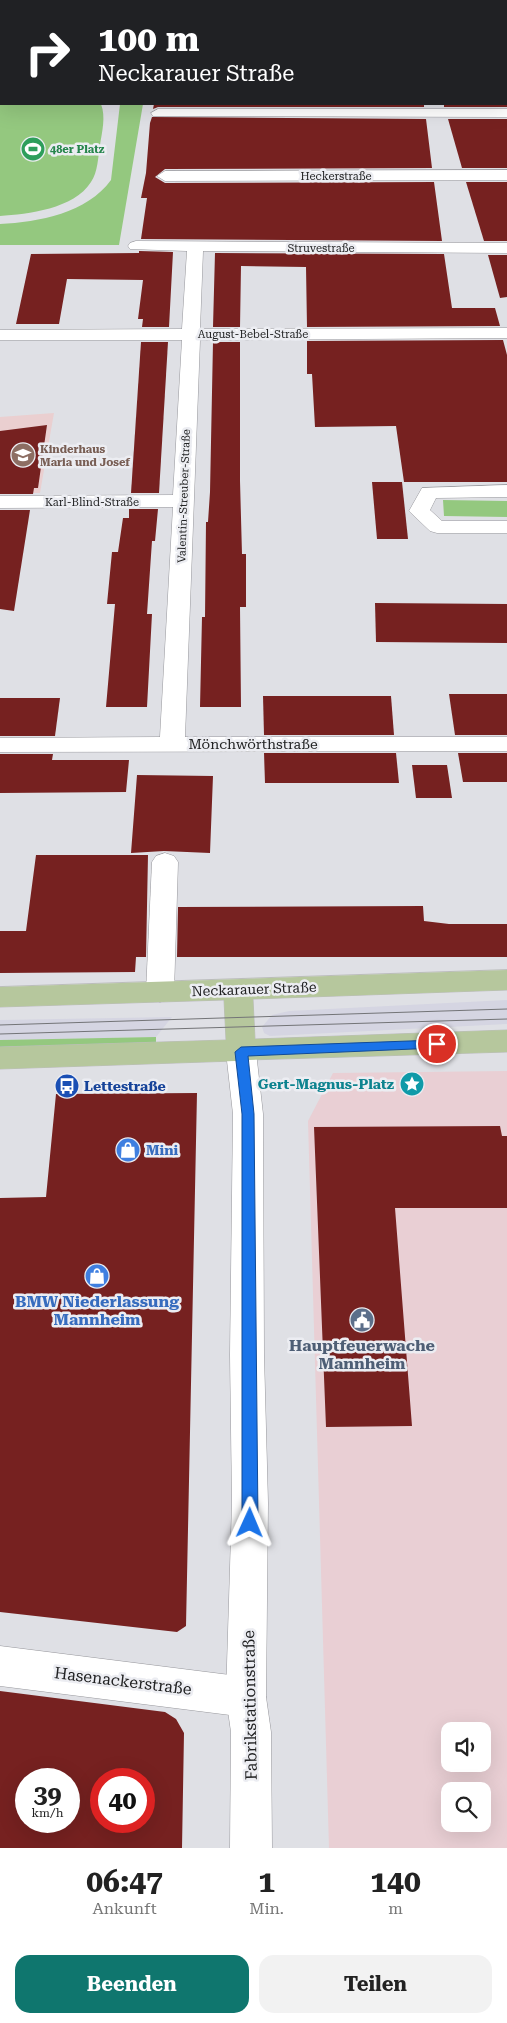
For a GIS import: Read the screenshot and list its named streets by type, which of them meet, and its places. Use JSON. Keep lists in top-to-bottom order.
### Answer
{
  "streets": {
    "main road": ["Neckarauer Straße"],
    "street": [
      "Heckerstraße",
      "Struvestraße",
      "August-Bebel-Straße",
      "Valentin-Streuber-Straße",
      "Karl-Blind-Straße",
      "Mönchwörthstraße",
      "Hasenackerstraße",
      "Fabrikstationstraße"
    ]
  },
  "crossings": [
    ["Struvestraße", "Valentin-Streuber-Straße"],
    ["August-Bebel-Straße", "Valentin-Streuber-Straße"],
    ["Valentin-Streuber-Straße", "Karl-Blind-Straße"],
    ["Valentin-Streuber-Straße", "Mönchwörthstraße"],
    ["Hasenackerstraße", "Fabrikstationstraße"]
  ],
  "places": {
    "sports": ["48er Platz"],
    "school or university": ["Kinderhaus Maria und Josef"],
    "place": ["Gert-Magnus-Platz"],
    "bus stop": ["Lettestraße"],
    "shop": ["Mini", "BMW Niederlassung Mannheim"],
    "public building": ["Hauptfeuerwache Mannheim"]
  },
  "page": {
    "turn": ["100 m", "Neckarauer Straße"],
    "speed": "39 km/h",
    "limit": "40",
    "eta": [
      "06:47",
      "Ankunft",
      "1",
      "Min.",
      "140",
      "m"
    ],
    "buttons": ["Beenden", "Teilen"]
  }
}
